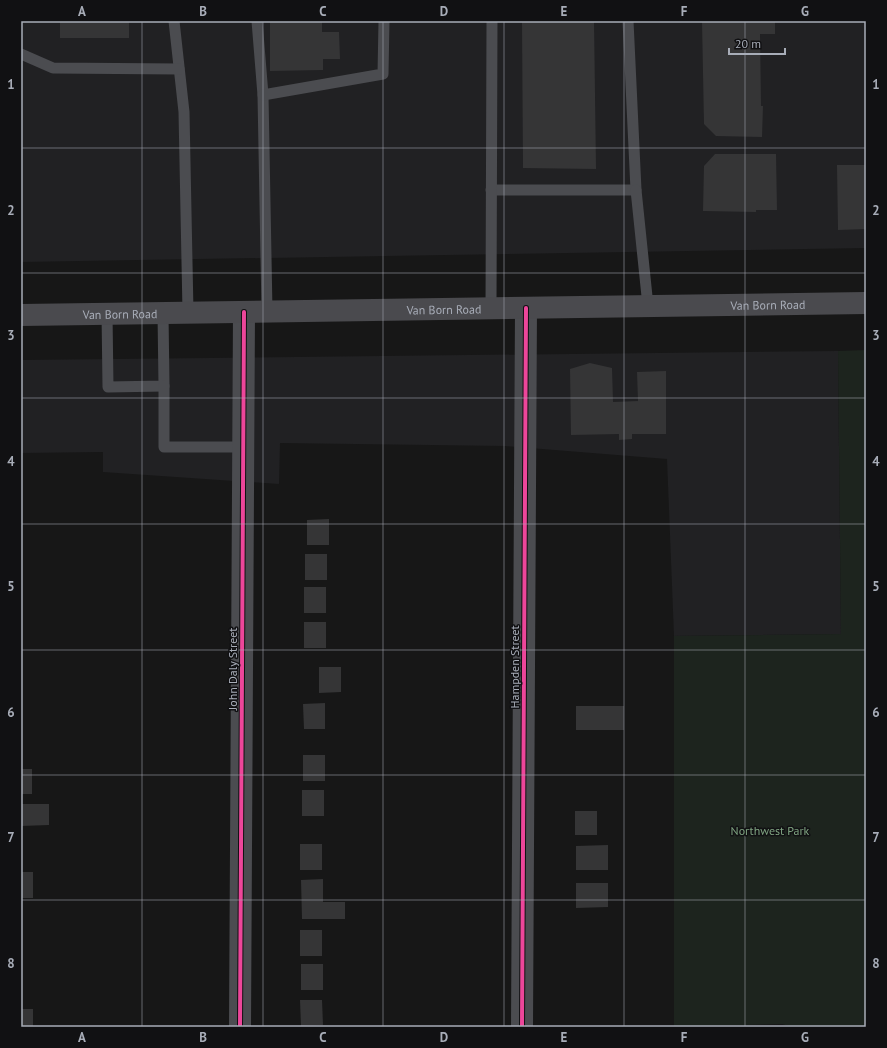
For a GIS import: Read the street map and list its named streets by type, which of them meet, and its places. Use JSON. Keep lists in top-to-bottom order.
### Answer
{
  "streets": {
    "main road": ["Van Born Road"],
    "street": ["Hampden Street", "John Daly Street"]
  },
  "crossings": [
    ["Van Born Road", "Hampden Street"],
    ["Van Born Road", "John Daly Street"]
  ],
  "parks": ["Northwest Park"],
  "scale_bar": "20 m",
  "grid": {
    "columns": [
      "A",
      "B",
      "C",
      "D",
      "E",
      "F",
      "G"
    ],
    "rows": [
      "1",
      "2",
      "3",
      "4",
      "5",
      "6",
      "7",
      "8"
    ]
  }
}
